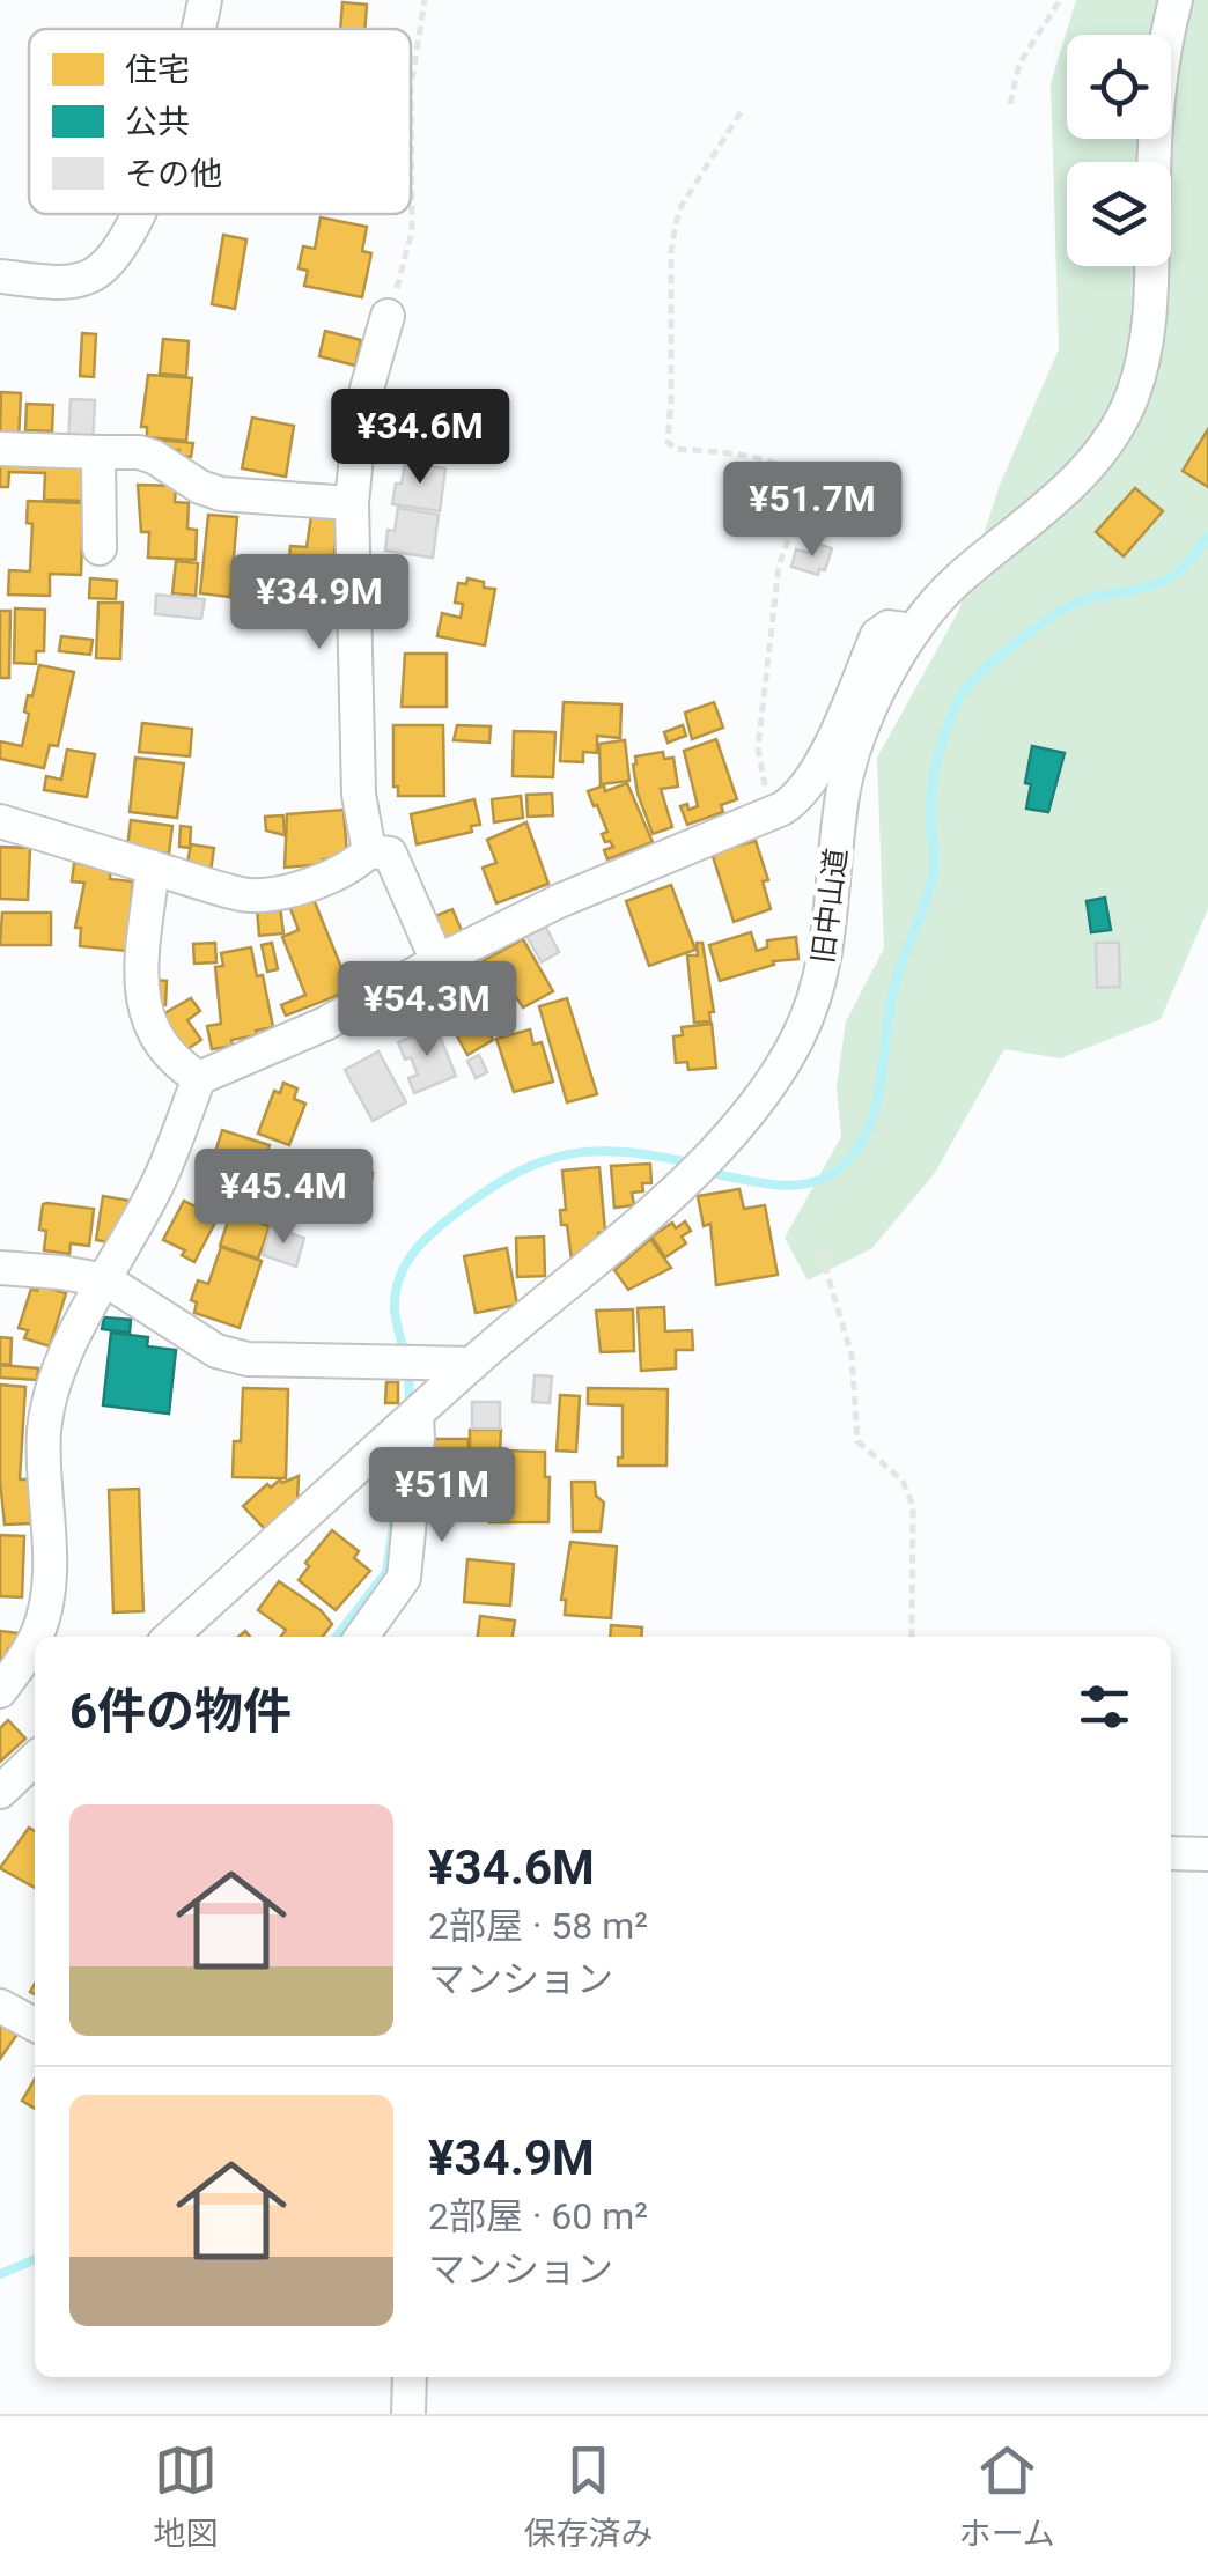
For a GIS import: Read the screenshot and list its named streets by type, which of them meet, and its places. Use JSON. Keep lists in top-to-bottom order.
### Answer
{
  "streets": {
    "street": ["旧中山道"]
  },
  "legend": ["住宅", "公共", "その他"],
  "page": {
    "price": [
      "¥34.6M",
      "¥51.7M",
      "¥34.9M",
      "¥54.3M",
      "¥45.4M",
      "¥51M"
    ],
    "heading": "6件の物件",
    "list": [
      {
        "name": "¥34.6M",
        "note": "2部屋 · 58 m² · マンション"
      },
      {
        "name": "¥34.9M",
        "note": "2部屋 · 60 m² · マンション"
      }
    ],
    "tabs": ["地図", "保存済み", "ホーム"]
  }
}
